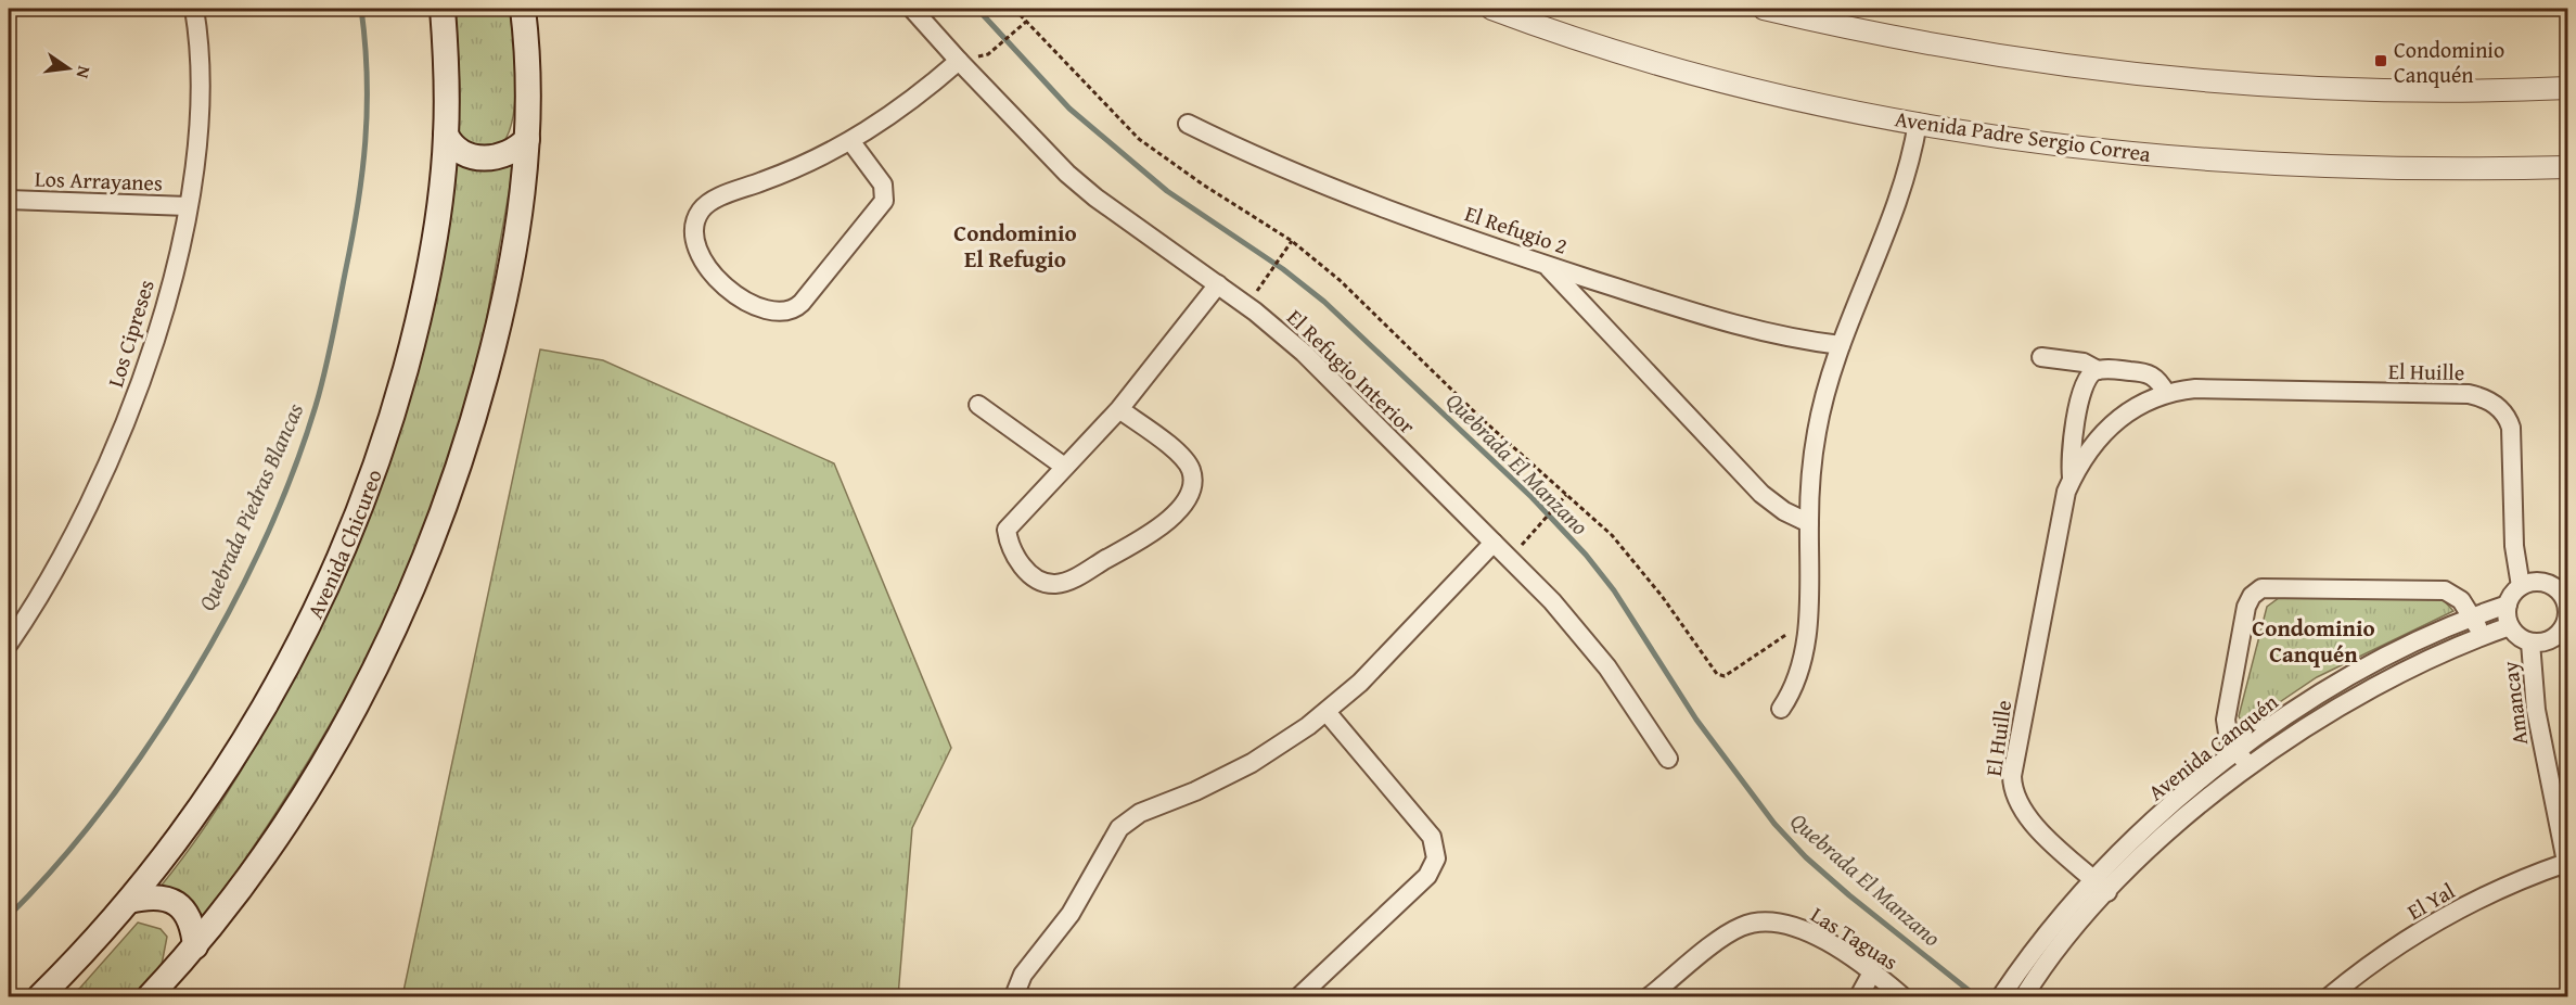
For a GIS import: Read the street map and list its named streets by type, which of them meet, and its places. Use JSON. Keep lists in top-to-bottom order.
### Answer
{
  "streets": {
    "main road": ["Avenida Chicureo"],
    "street": [
      "Avenida Padre Sergio Correa",
      "Los Arrayanes",
      "El Refugio 2",
      "Los Cipreses",
      "El Refugio Interior",
      "El Huille",
      "Amancay",
      "Avenida Canquén",
      "El Yal",
      "Las Taguas"
    ]
  },
  "crossings": [
    ["Los Arrayanes", "Los Cipreses"],
    ["El Huille", "Amancay"],
    ["El Huille", "Avenida Canquén"],
    ["Amancay", "Avenida Canquén"],
    ["Amancay", "El Yal"]
  ],
  "districts": ["Condominio El Refugio", "Condominio Canquén"],
  "water": ["Quebrada El Manzano", "Quebrada Piedras Blancas"],
  "places": {
    "transit": ["Condominio Canquén"]
  },
  "north": "right"
}
